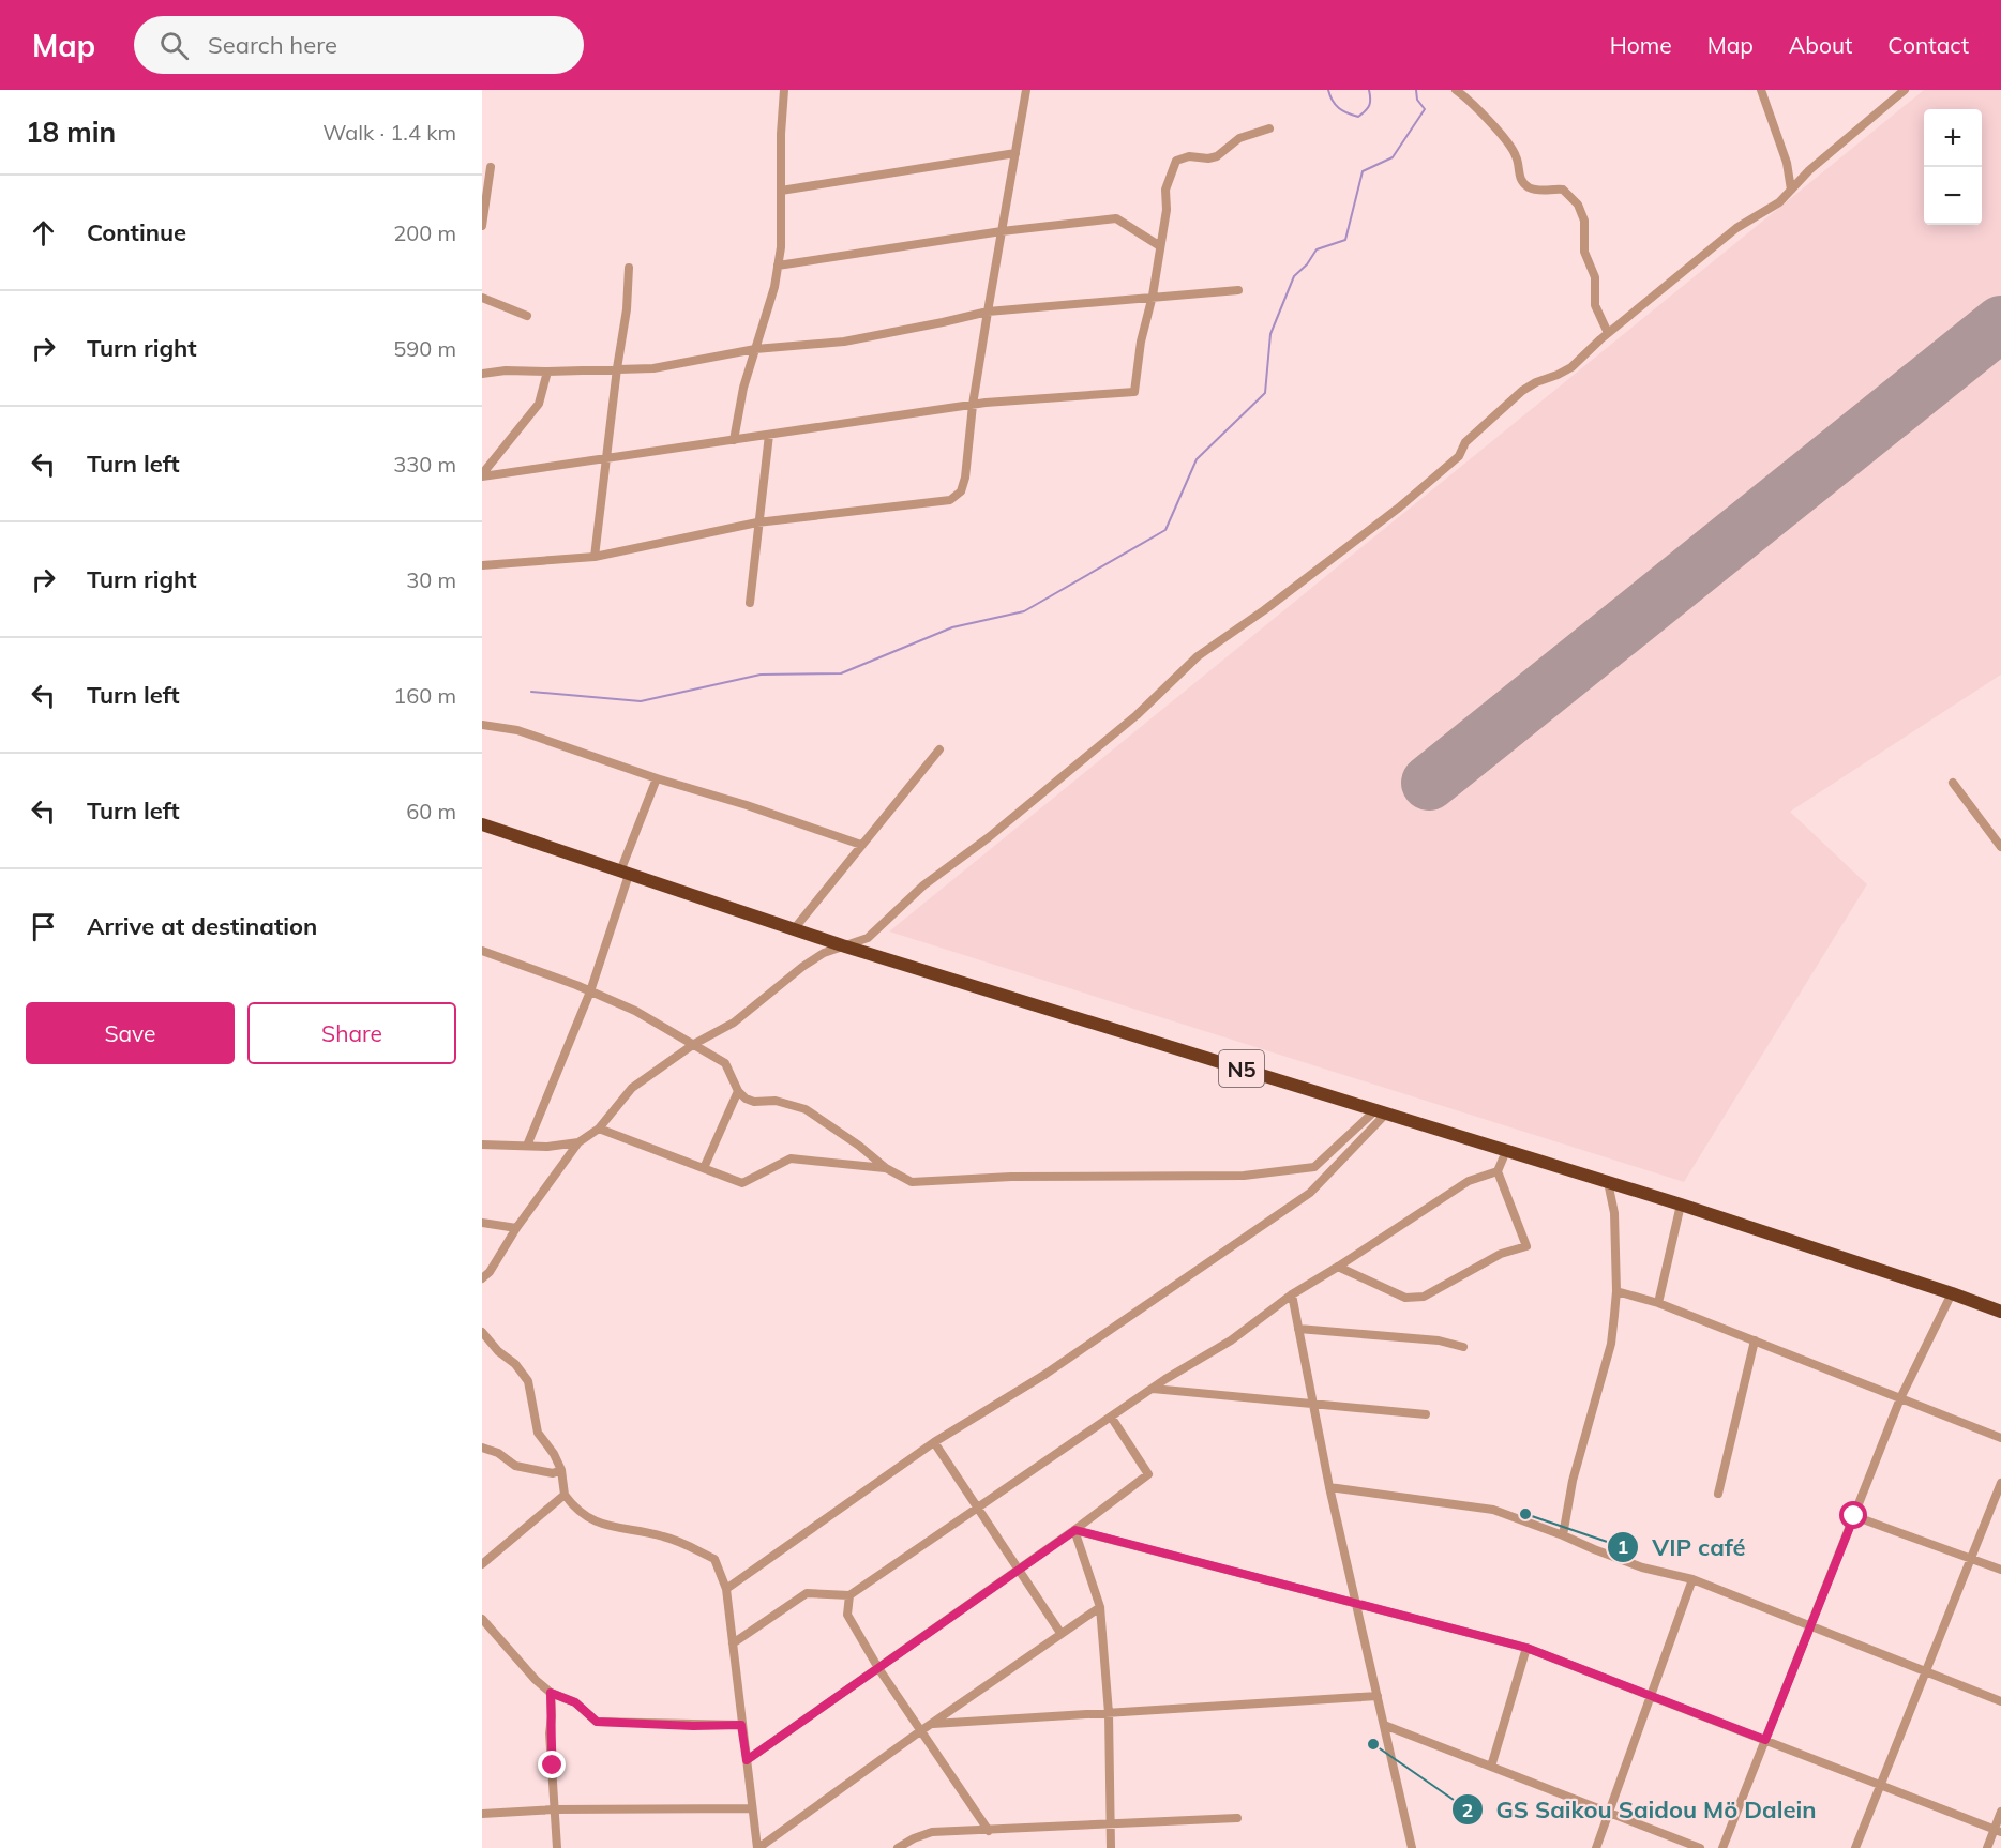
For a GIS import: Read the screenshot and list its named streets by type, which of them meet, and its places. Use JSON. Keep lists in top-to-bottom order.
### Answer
{
  "streets": {
    "highway": ["N5"]
  },
  "places": ["VIP café", "GS Saikou Saidou Mö Dalein"],
  "page": {
    "header": "Map",
    "search": "Search here",
    "nav": [
      "Home",
      "Map",
      "About",
      "Contact"
    ],
    "heading": ["18 min", "Walk · 1.4 km"],
    "map_buttons": ["+", "−"],
    "list": [
      ["Continue", "200 m"],
      ["Turn right", "590 m"],
      ["Turn left", "330 m"],
      ["Turn right", "30 m"],
      ["Turn left", "160 m"],
      ["Turn left", "60 m"],
      "Arrive at destination"
    ],
    "buttons": ["Save", "Share"]
  }
}
